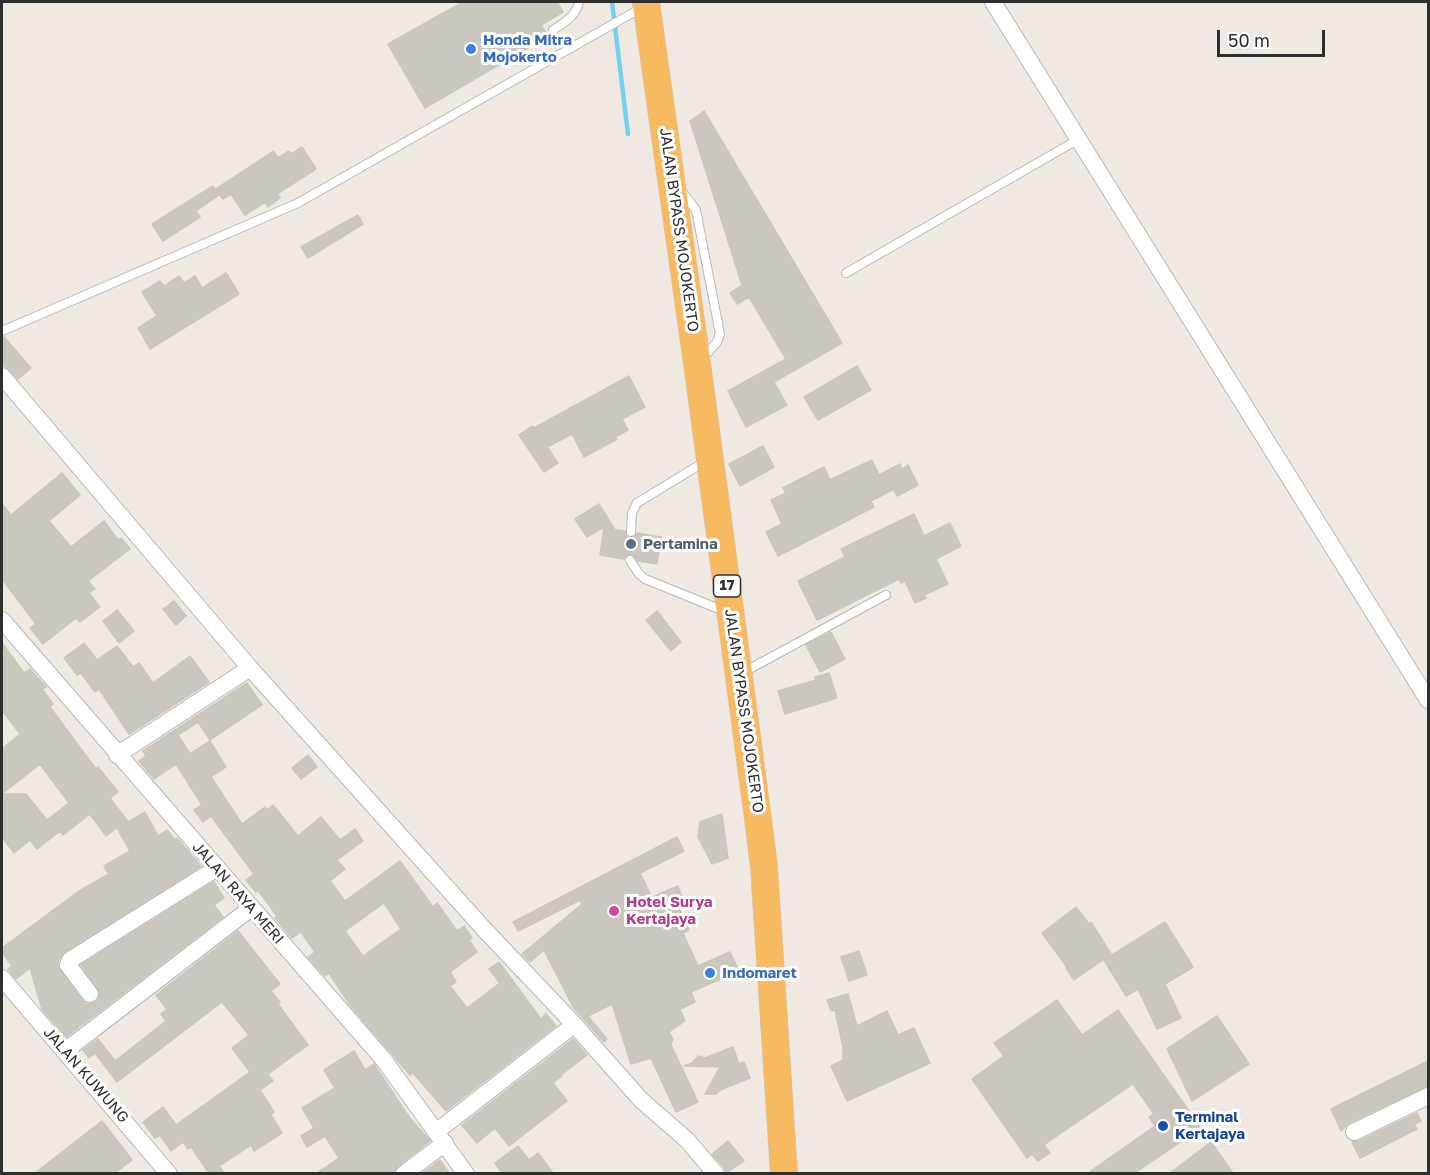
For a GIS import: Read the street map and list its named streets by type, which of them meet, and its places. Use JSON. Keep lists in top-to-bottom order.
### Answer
{
  "streets": {
    "highway": ["JALAN BYPASS MOJOKERTO", "17"],
    "street": ["JALAN RAYA MERI", "JALAN KUWUNG"]
  },
  "places": [
    "Honda Mitra Mojokerto",
    "Pertamina",
    "Hotel Surya Kertajaya",
    "Indomaret",
    "Terminal Kertajaya"
  ],
  "scale_bar": "50 m"
}
